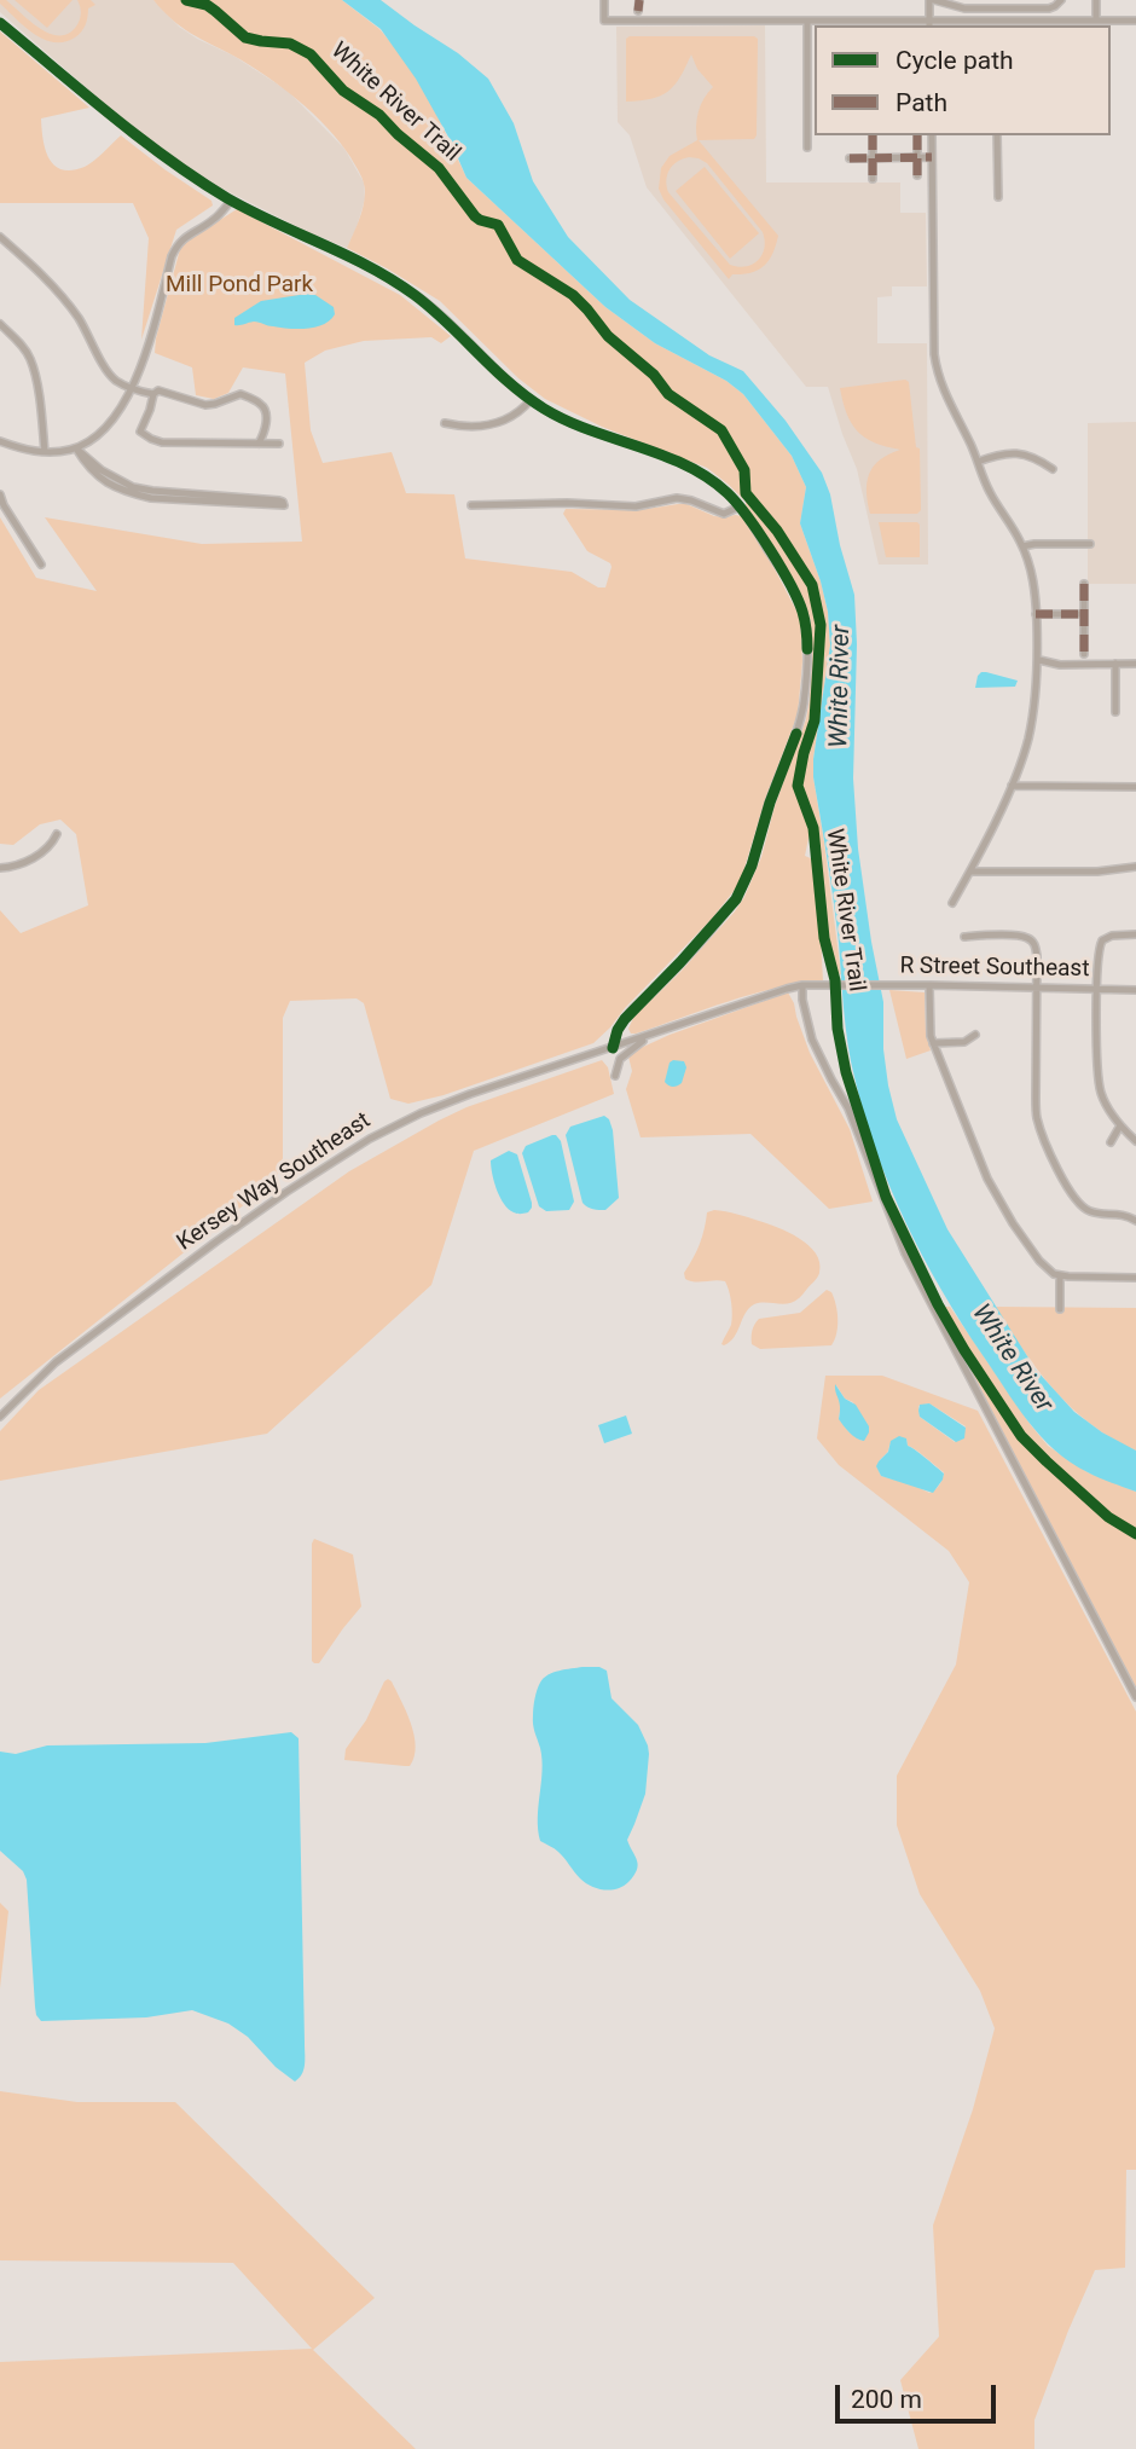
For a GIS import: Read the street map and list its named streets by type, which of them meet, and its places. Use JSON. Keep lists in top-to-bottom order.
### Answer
{
  "streets": {
    "street": ["R Street Southeast", "Kersey Way Southeast"],
    "cycle path": ["White River Trail"]
  },
  "crossings": [
    ["R Street Southeast", "Kersey Way Southeast"]
  ],
  "water": ["White River"],
  "parks": ["Mill Pond Park"],
  "legend": ["Cycle path", "Path"],
  "scale_bar": "200 m"
}
